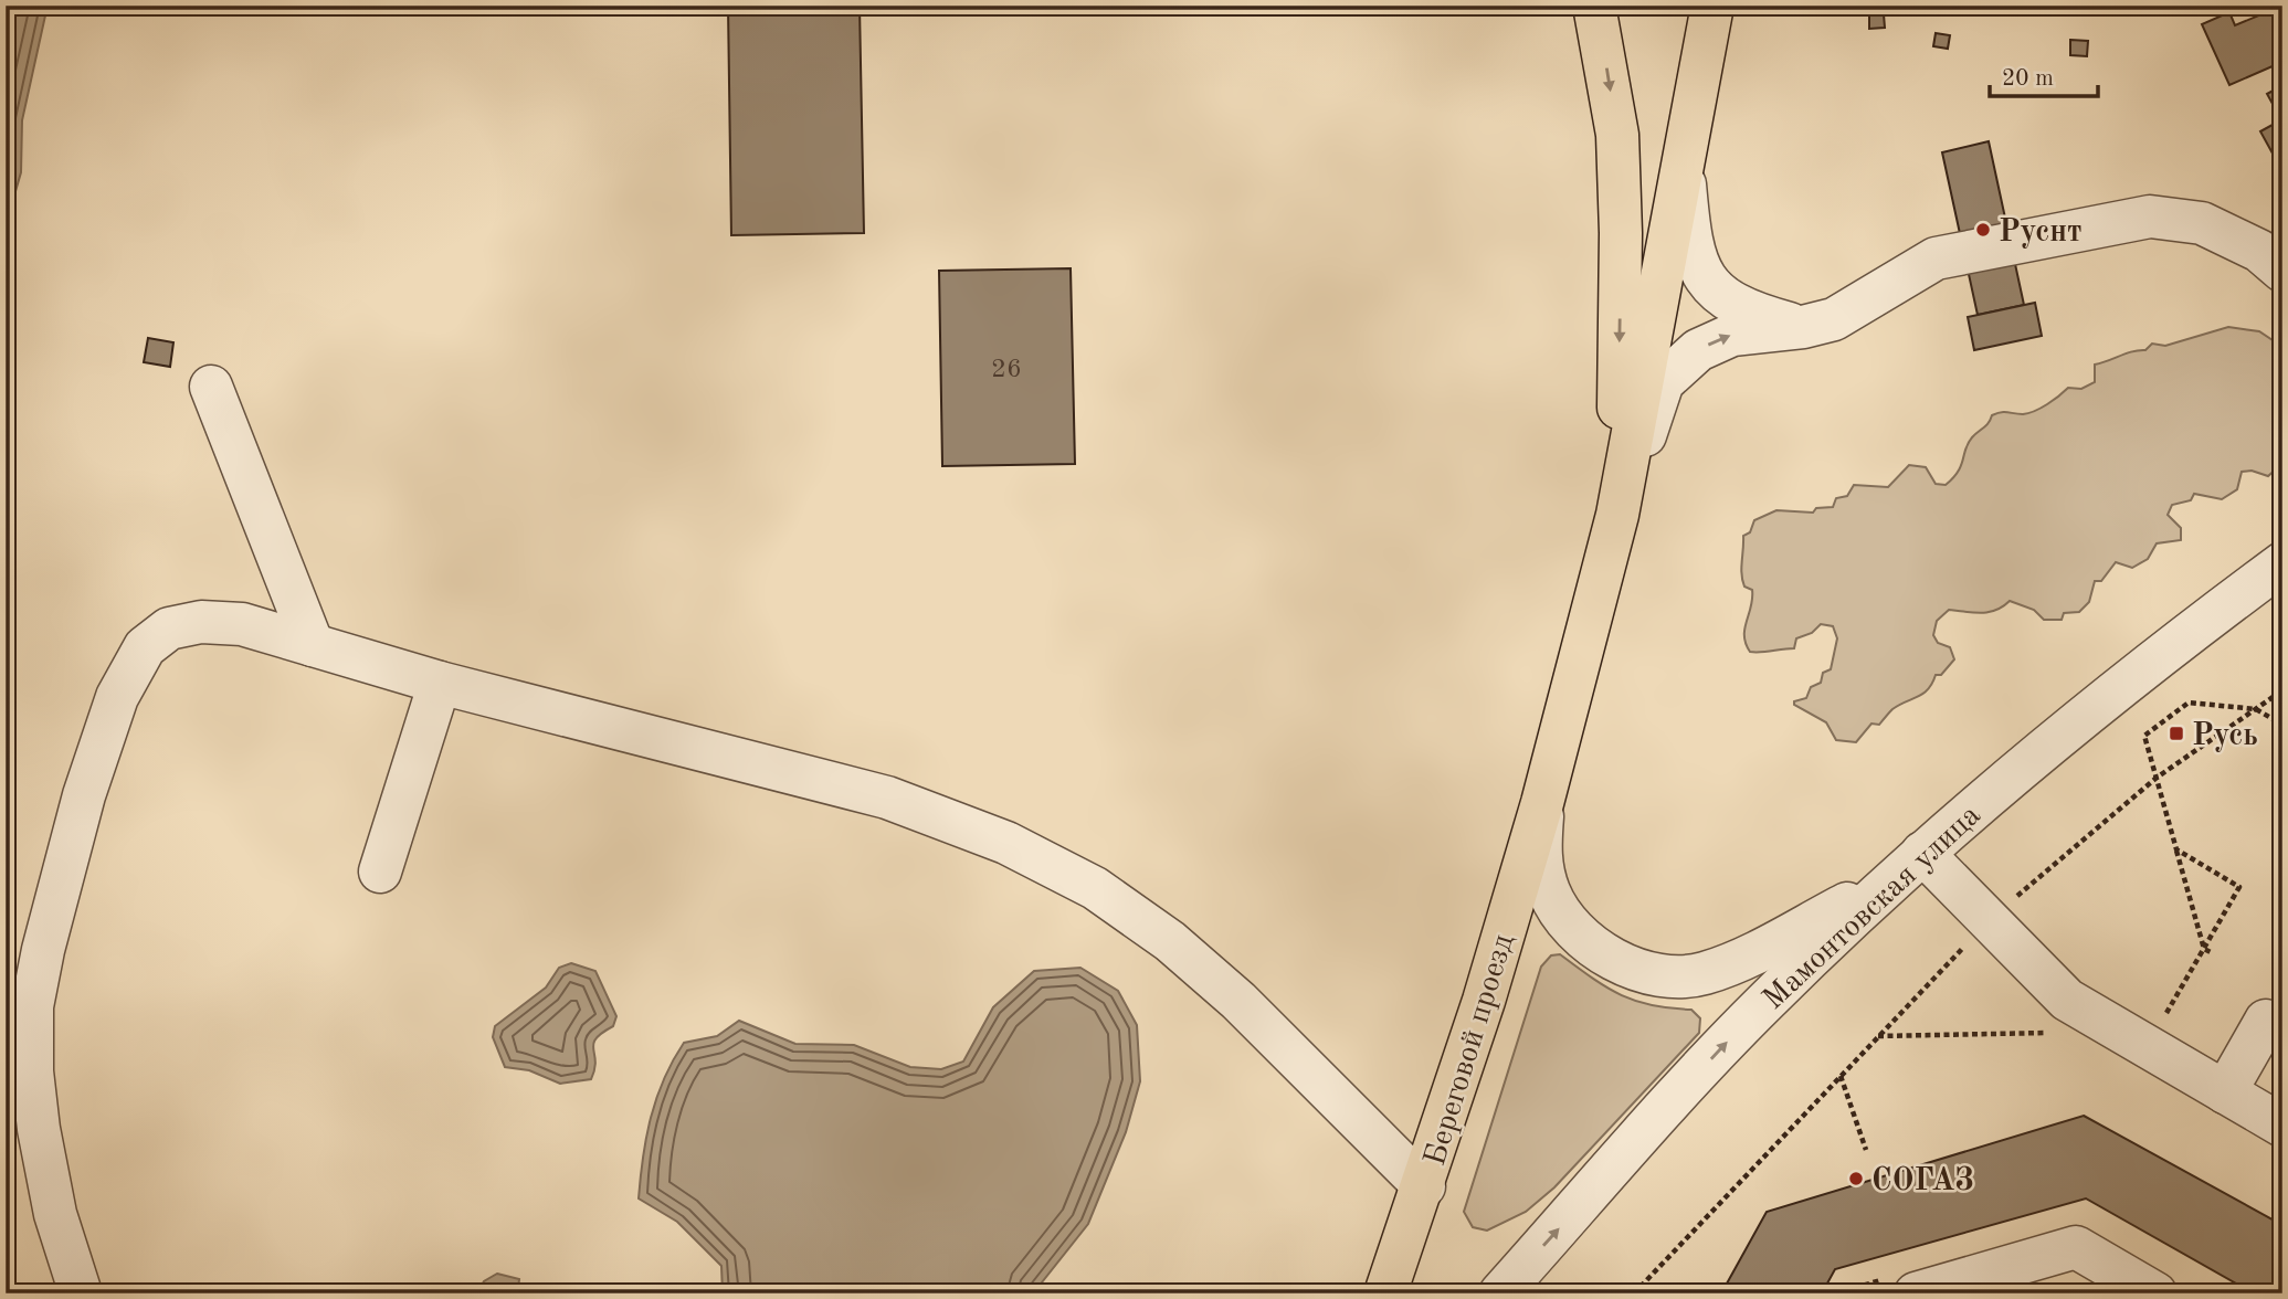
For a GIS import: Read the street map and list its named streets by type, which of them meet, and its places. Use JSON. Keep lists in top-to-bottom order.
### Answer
{
  "streets": {
    "main road": ["Береговой проезд"],
    "street": ["Мамонтовская улица"]
  },
  "one_way": ["Мамонтовская улица"],
  "places": {
    "other": ["Руснт", "СОГАЗ"],
    "transit": ["Русь"]
  },
  "house_numbers": ["26"],
  "scale_bar": "20 m"
}
